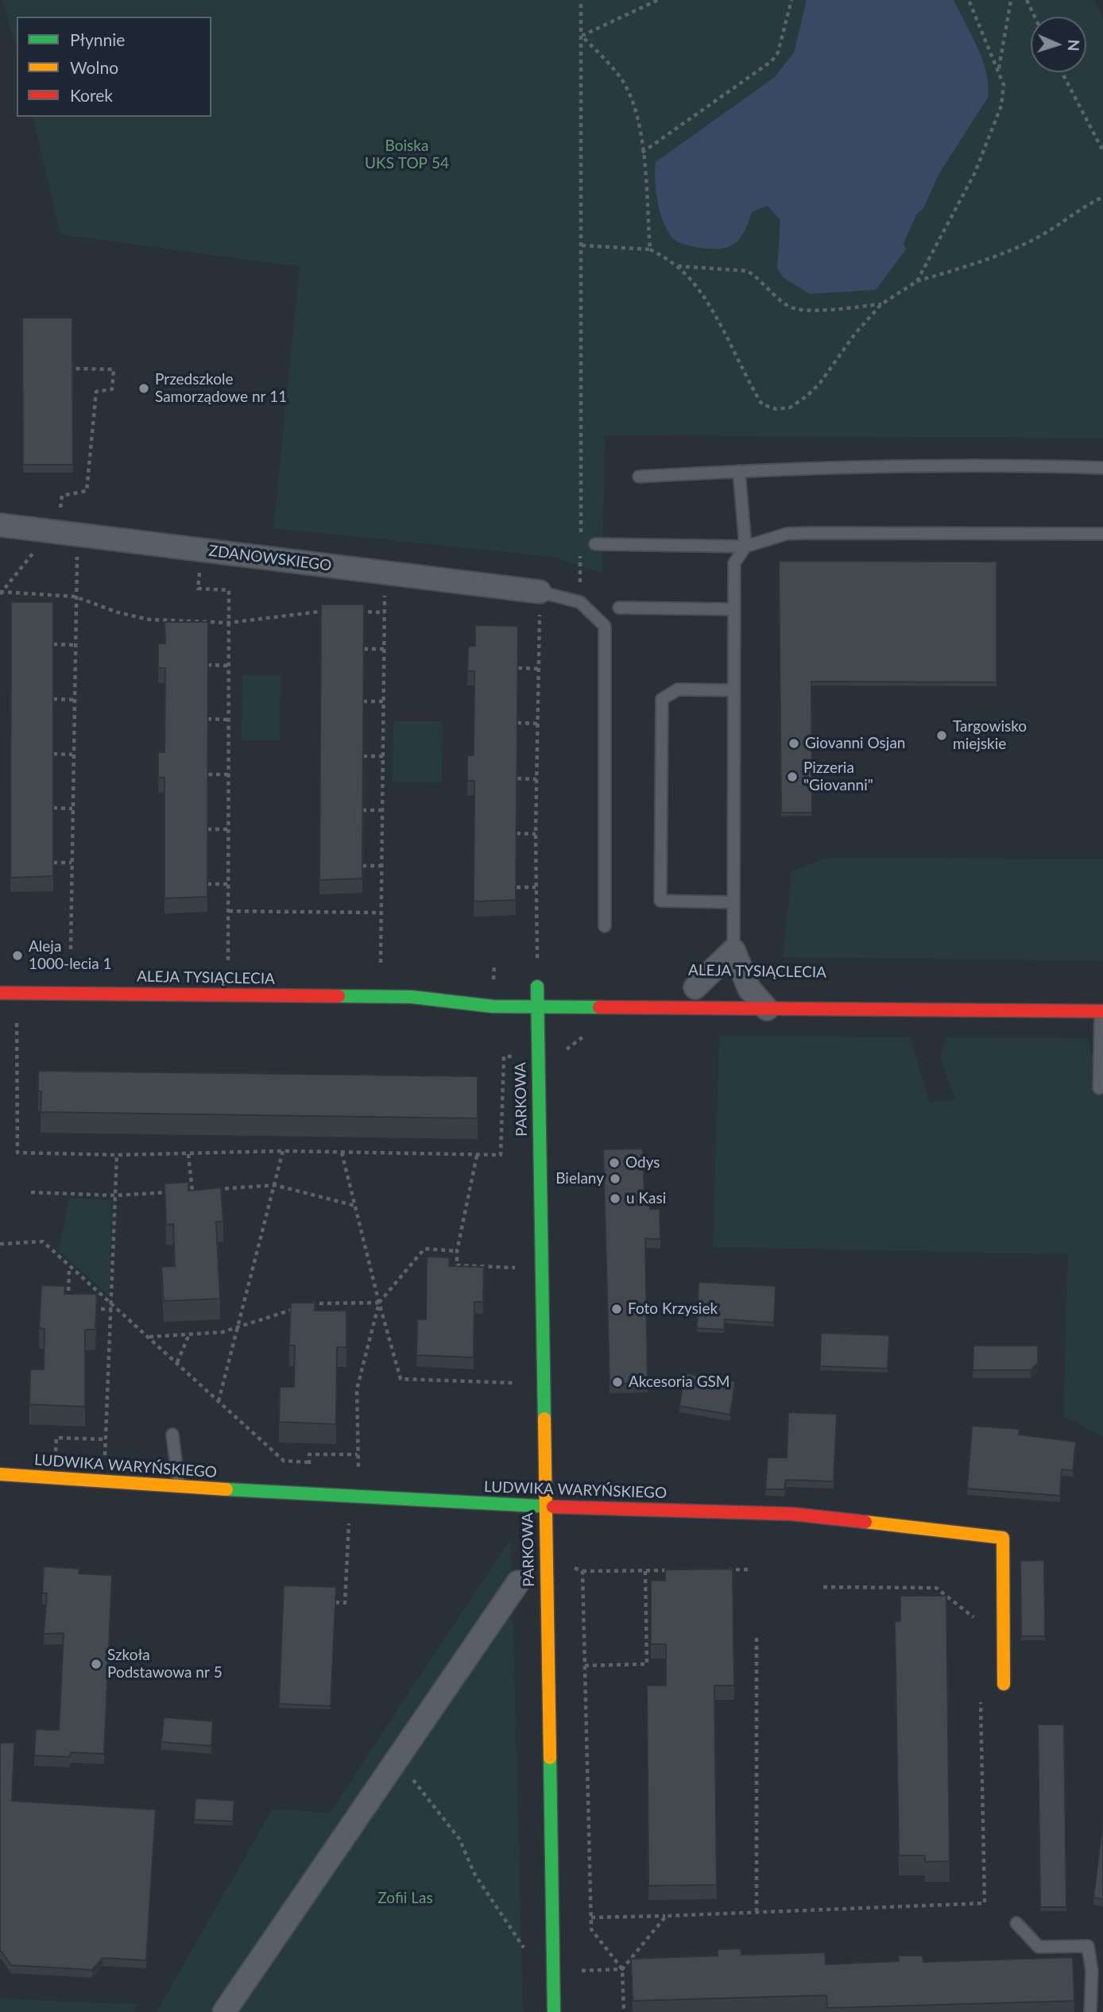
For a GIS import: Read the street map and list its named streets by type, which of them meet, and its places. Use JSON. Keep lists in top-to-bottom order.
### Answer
{
  "streets": {
    "street": [
      "ZDANOWSKIEGO",
      "ALEJA TYSIĄCLECIA",
      "PARKOWA",
      "LUDWIKA WARYŃSKIEGO"
    ]
  },
  "crossings": [
    ["ALEJA TYSIĄCLECIA", "PARKOWA"],
    ["PARKOWA", "LUDWIKA WARYŃSKIEGO"]
  ],
  "parks": ["Boiska UKS TOP 54", "Zofii Las"],
  "places": [
    "Przedszkole Samorządowe nr 11",
    "Targowisko miejskie",
    "Giovanni Osjan",
    "Pizzeria \"Giovanni\"",
    "Aleja 1000-lecia 1",
    "Odys",
    "Bielany",
    "u Kasi",
    "Foto Krzysiek",
    "Akcesoria GSM",
    "Szkoła Podstawowa nr 5"
  ],
  "legend": ["Płynnie", "Wolno", "Korek"],
  "north": "right"
}
